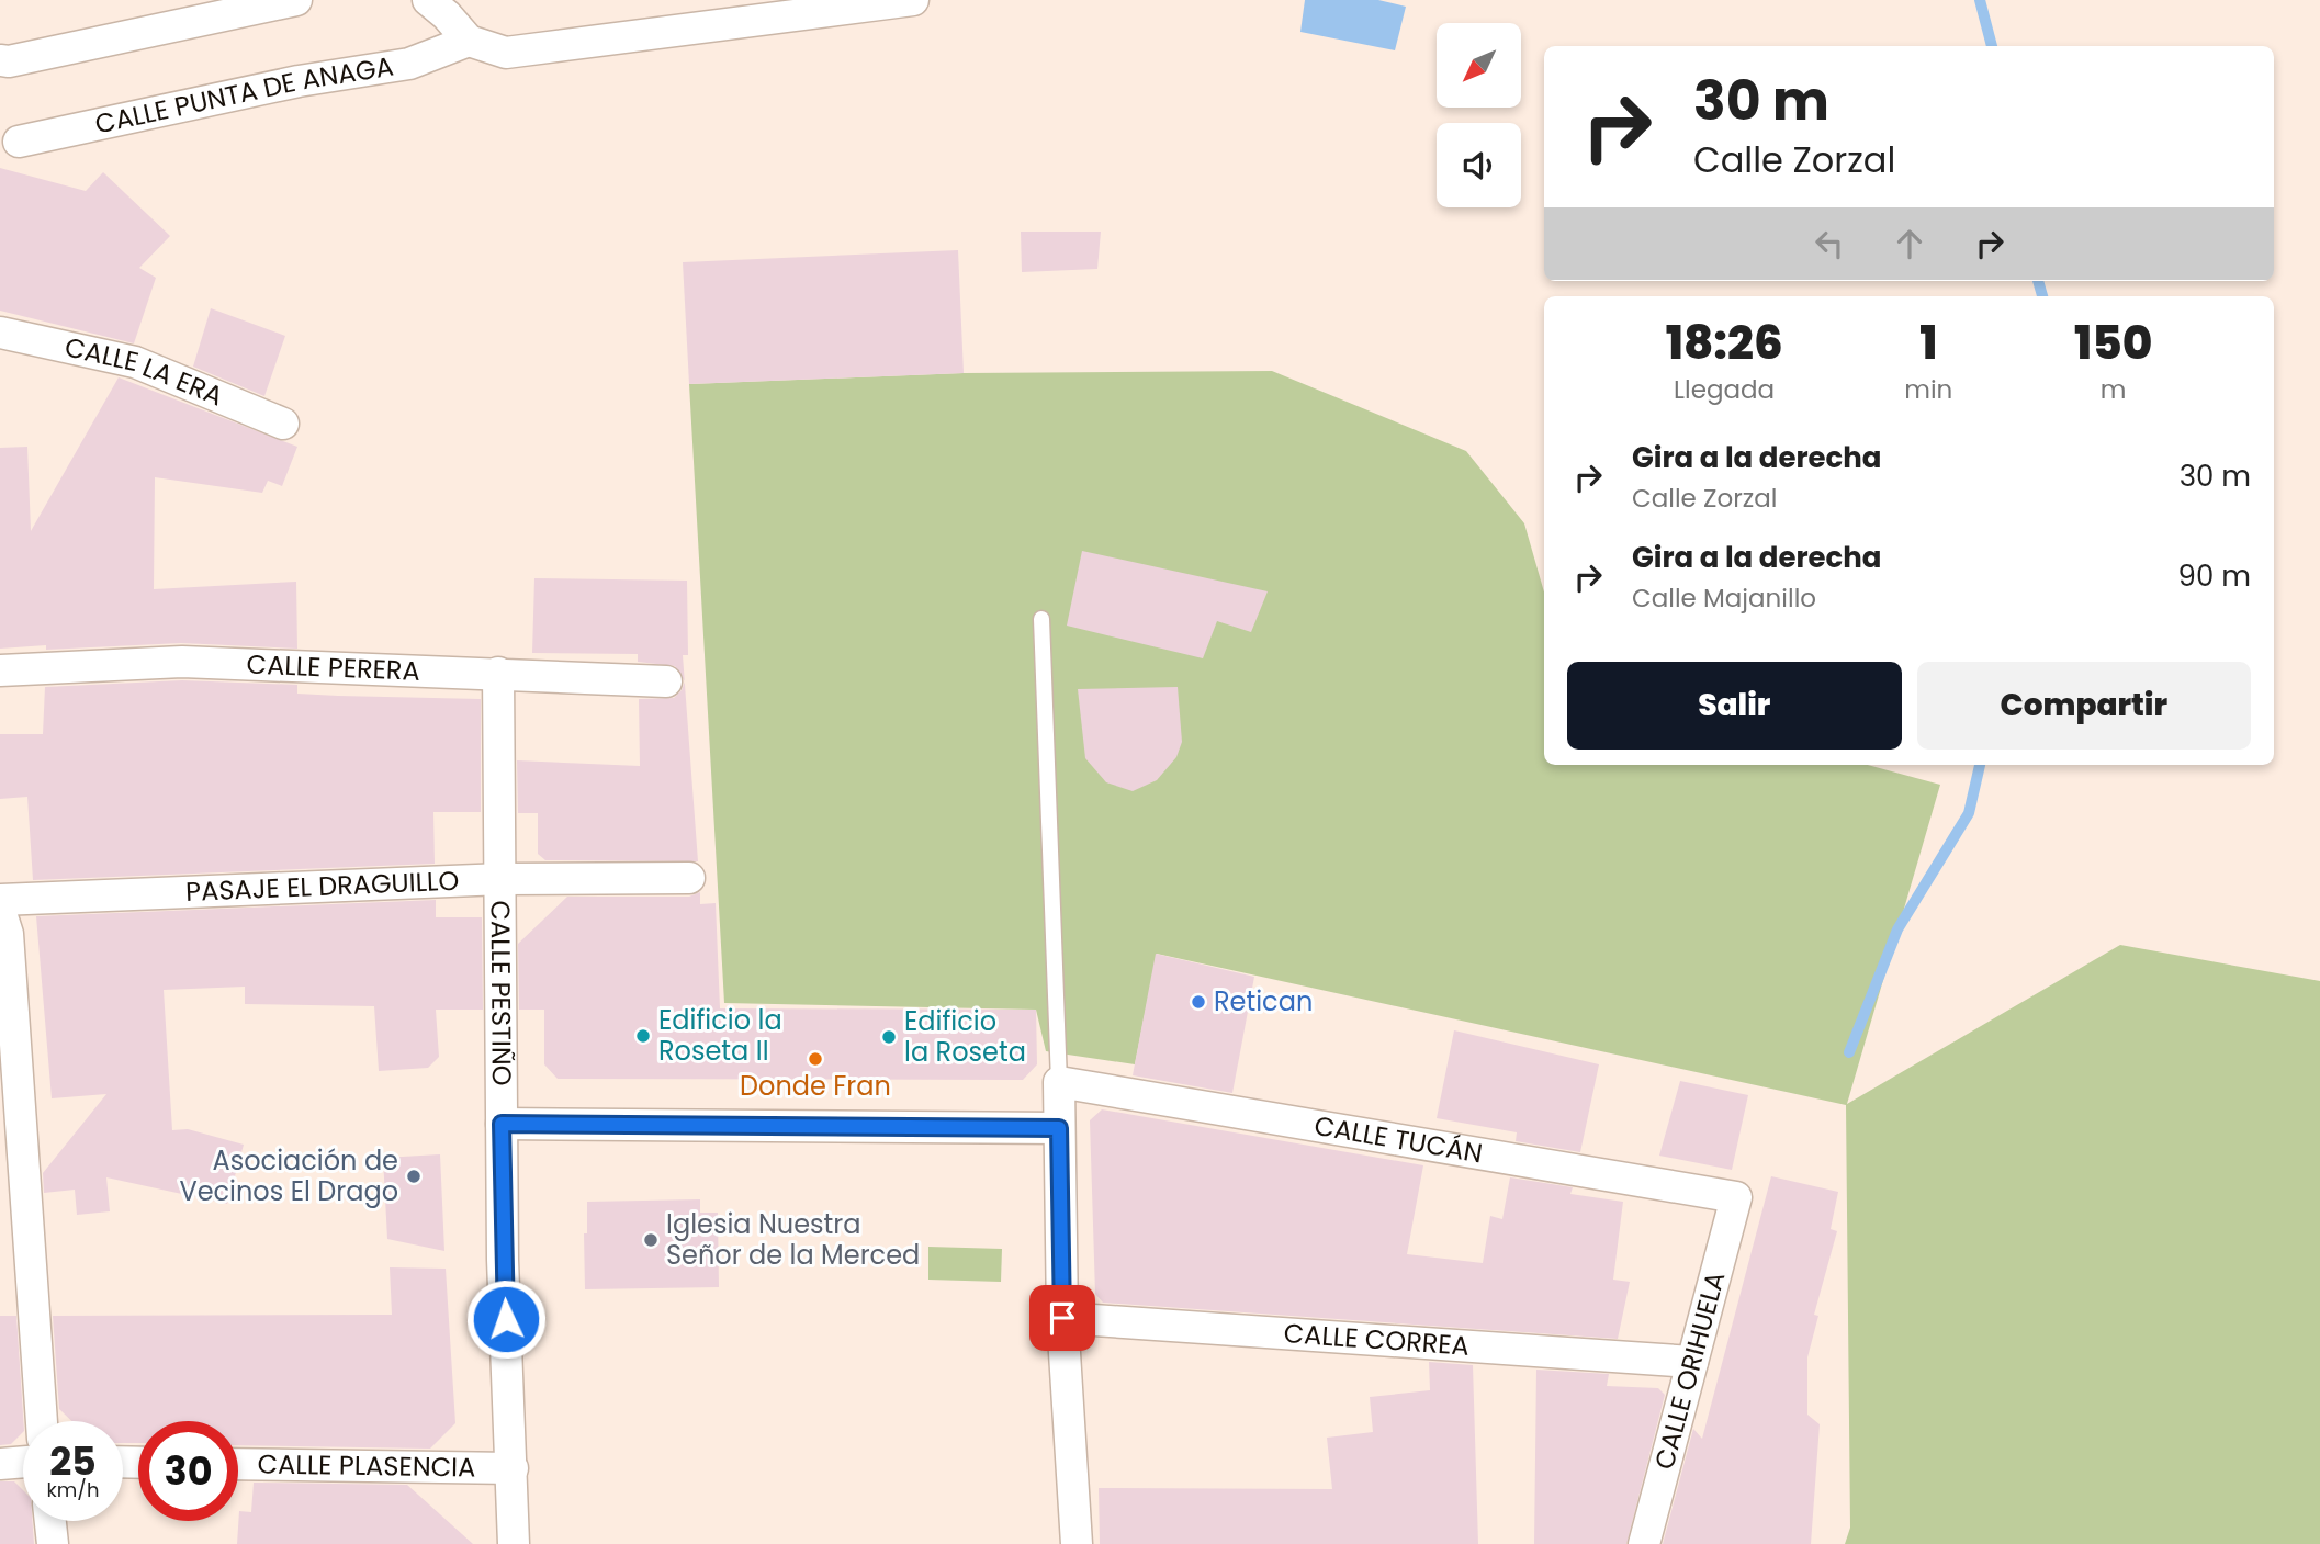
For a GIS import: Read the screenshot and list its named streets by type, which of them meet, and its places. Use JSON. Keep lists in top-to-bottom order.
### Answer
{
  "streets": {
    "street": [
      "CALLE PUNTA DE ANAGA",
      "CALLE LA ERA",
      "CALLE PERERA",
      "PASAJE EL DRAGUILLO",
      "CALLE PESTIÑO",
      "CALLE TUCÁN",
      "CALLE CORREA",
      "CALLE ORIHUELA",
      "CALLE PLASENCIA"
    ]
  },
  "crossings": [
    ["CALLE PERERA", "CALLE PESTIÑO"],
    ["PASAJE EL DRAGUILLO", "CALLE PESTIÑO"],
    ["CALLE PESTIÑO", "CALLE PLASENCIA"],
    ["CALLE TUCÁN", "CALLE ORIHUELA"],
    ["CALLE CORREA", "CALLE ORIHUELA"]
  ],
  "places": [
    "Retican",
    "Edificio la Roseta II",
    "Edificio la Roseta",
    "Donde Fran",
    "Asociación de Vecinos El Drago",
    "Iglesia Nuestra Señor de la Merced"
  ],
  "north": "bottom left",
  "page": {
    "turn": ["30 m", "Calle Zorzal"],
    "eta": [
      "18:26",
      "Llegada",
      "1",
      "min",
      "150",
      "m"
    ],
    "list": [
      {
        "name": "Gira a la derecha",
        "note": "Calle Zorzal",
        "value": "30 m"
      },
      {
        "name": "Gira a la derecha",
        "note": "Calle Majanillo",
        "value": "90 m"
      }
    ],
    "buttons": ["Salir", "Compartir"],
    "speed": "25 km/h",
    "limit": "30"
  }
}
